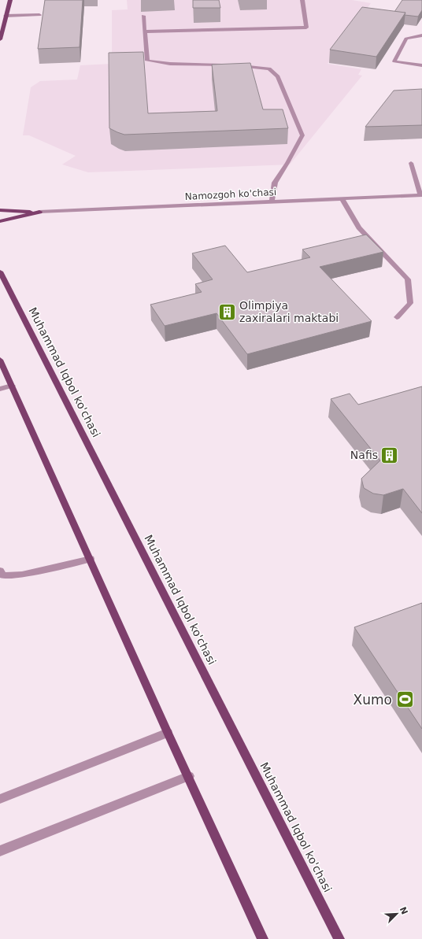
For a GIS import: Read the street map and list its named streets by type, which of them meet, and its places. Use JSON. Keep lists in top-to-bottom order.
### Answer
{
  "streets": {
    "main road": ["Namozgoh ko'chasi", "Muhammad Iqbol ko'chasi"]
  },
  "places": {
    "building": ["Olimpiya zaxiralari maktabi", "Nafis"],
    "sports": ["Xumo"]
  },
  "north": "top right"
}
